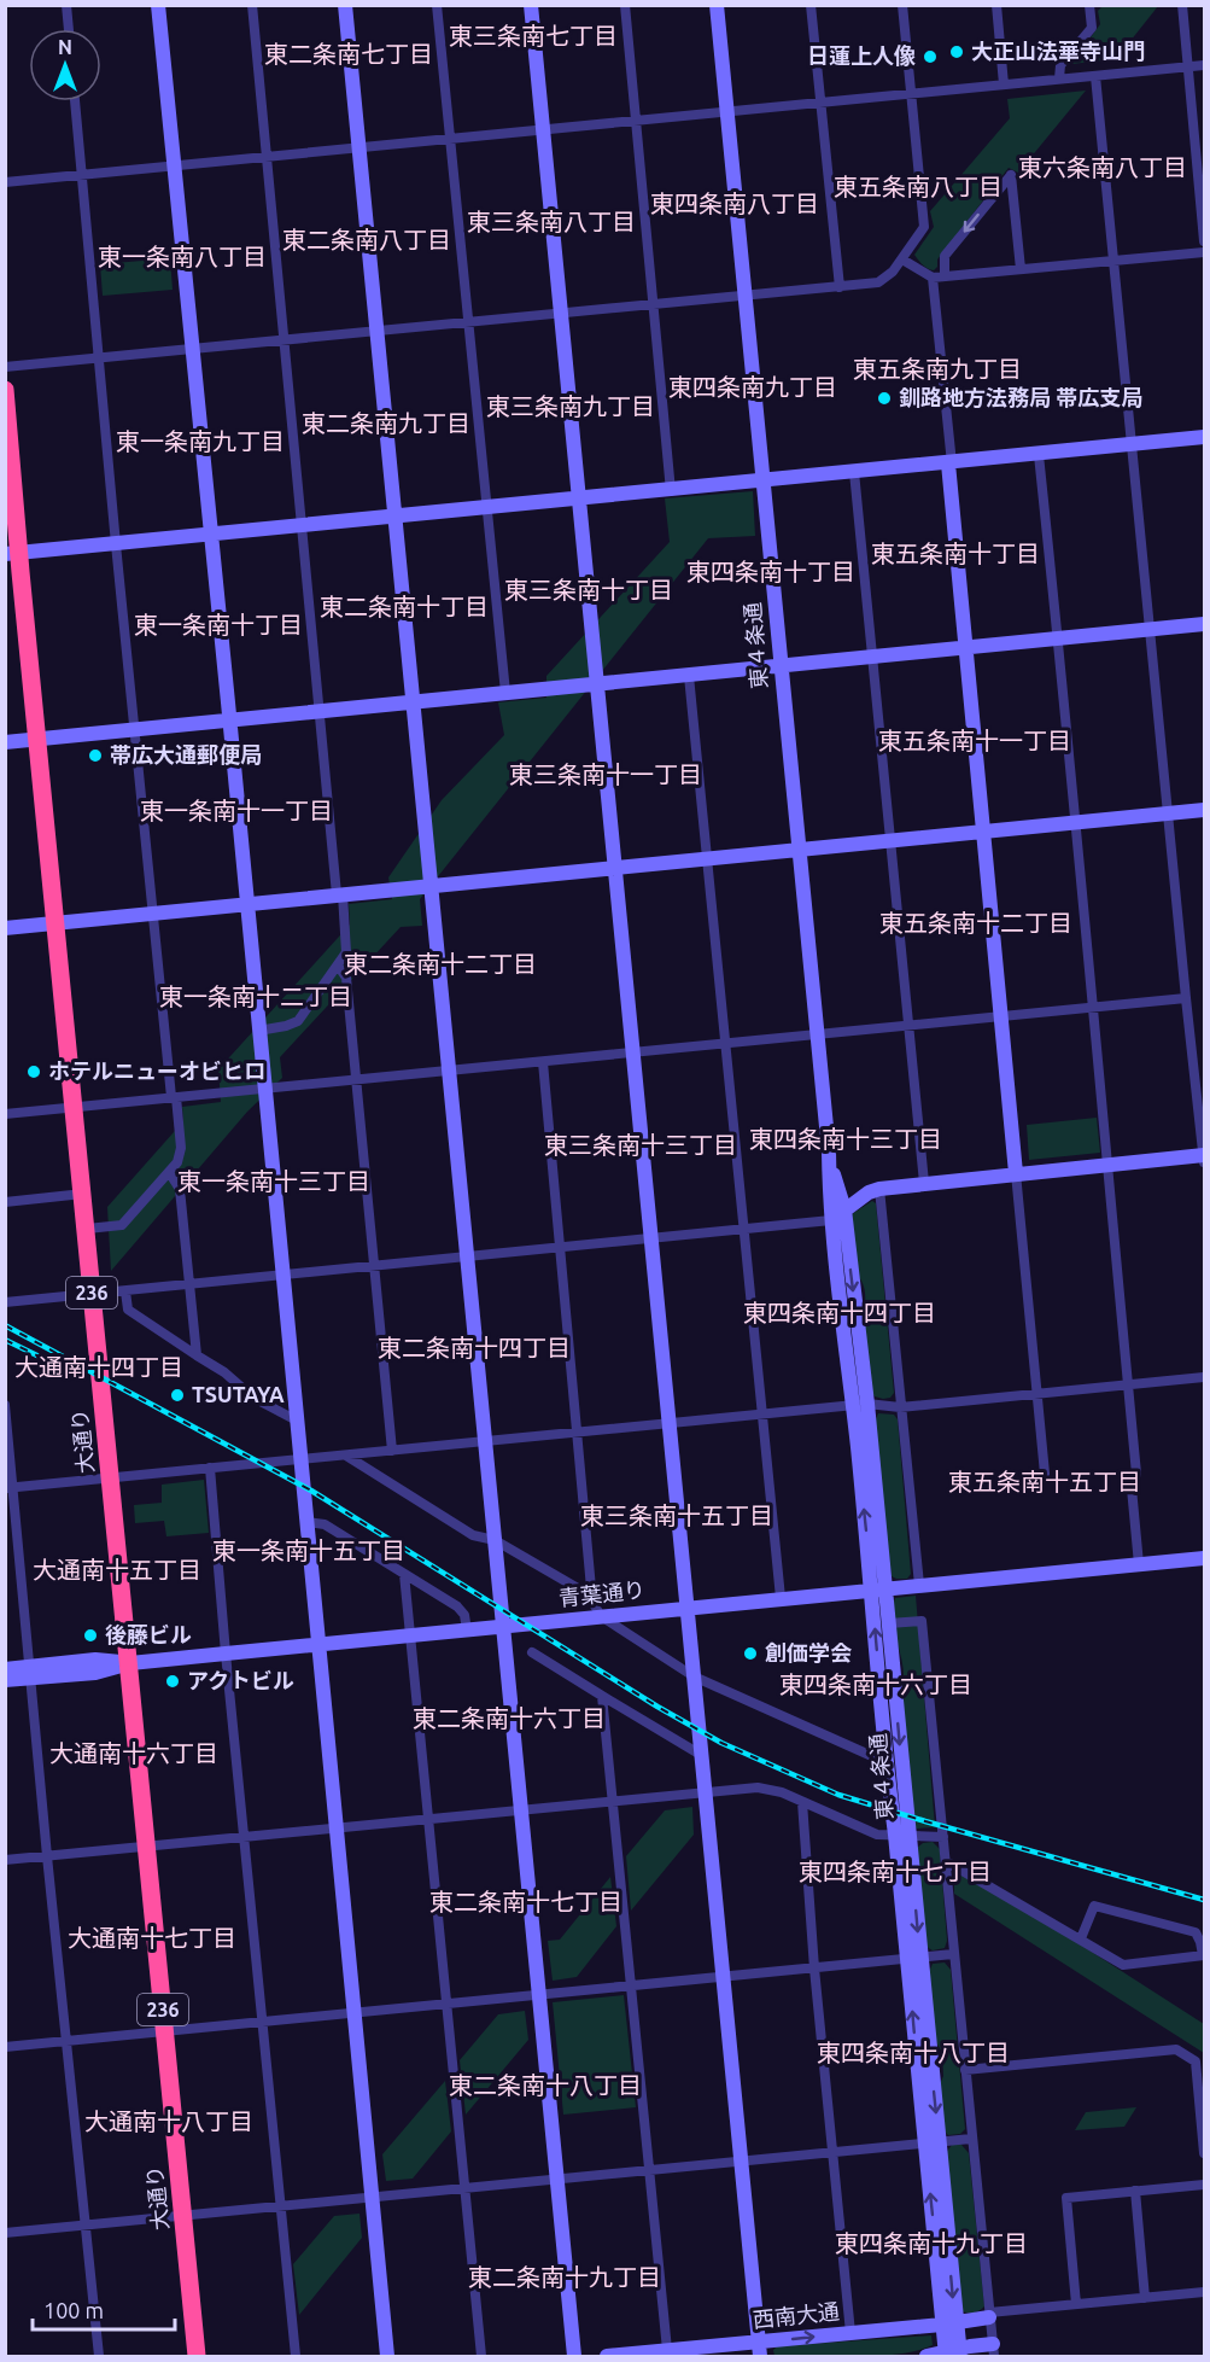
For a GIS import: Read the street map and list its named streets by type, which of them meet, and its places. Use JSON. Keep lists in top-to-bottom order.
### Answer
{
  "streets": {
    "highway": ["236", "大通り"],
    "street": ["東４条通", "青葉通り", "西南大通"]
  },
  "crossings": [
    ["東４条通", "青葉通り"],
    ["東４条通", "西南大通"],
    ["大通り", "青葉通り"]
  ],
  "districts": [
    "東三条南七丁目",
    "東二条南七丁目",
    "東六条南八丁目",
    "東五条南八丁目",
    "東四条南八丁目",
    "東三条南八丁目",
    "東二条南八丁目",
    "東一条南八丁目",
    "東五条南九丁目",
    "東四条南九丁目",
    "東三条南九丁目",
    "東二条南九丁目",
    "東一条南九丁目",
    "東五条南十丁目",
    "東四条南十丁目",
    "東三条南十丁目",
    "東二条南十丁目",
    "東一条南十丁目",
    "東五条南十一丁目",
    "東三条南十一丁目",
    "東一条南十一丁目",
    "東五条南十二丁目",
    "東二条南十二丁目",
    "東一条南十二丁目",
    "東四条南十三丁目",
    "東三条南十三丁目",
    "東一条南十三丁目",
    "東四条南十四丁目",
    "東二条南十四丁目",
    "大通南十四丁目",
    "東五条南十五丁目",
    "東三条南十五丁目",
    "東一条南十五丁目",
    "大通南十五丁目",
    "東四条南十六丁目",
    "東二条南十六丁目",
    "大通南十六丁目",
    "東四条南十七丁目",
    "東二条南十七丁目",
    "大通南十七丁目",
    "東四条南十八丁目",
    "東二条南十八丁目",
    "大通南十八丁目",
    "東四条南十九丁目",
    "東二条南十九丁目"
  ],
  "places": [
    "大正山法華寺山門",
    "日蓮上人像",
    "釧路地方法務局 帯広支局",
    "帯広大通郵便局",
    "ホテルニューオビヒロ",
    "TSUTAYA",
    "後藤ビル",
    "創価学会",
    "アクトビル"
  ],
  "scale_bar": "100 m",
  "north": "top"
}
